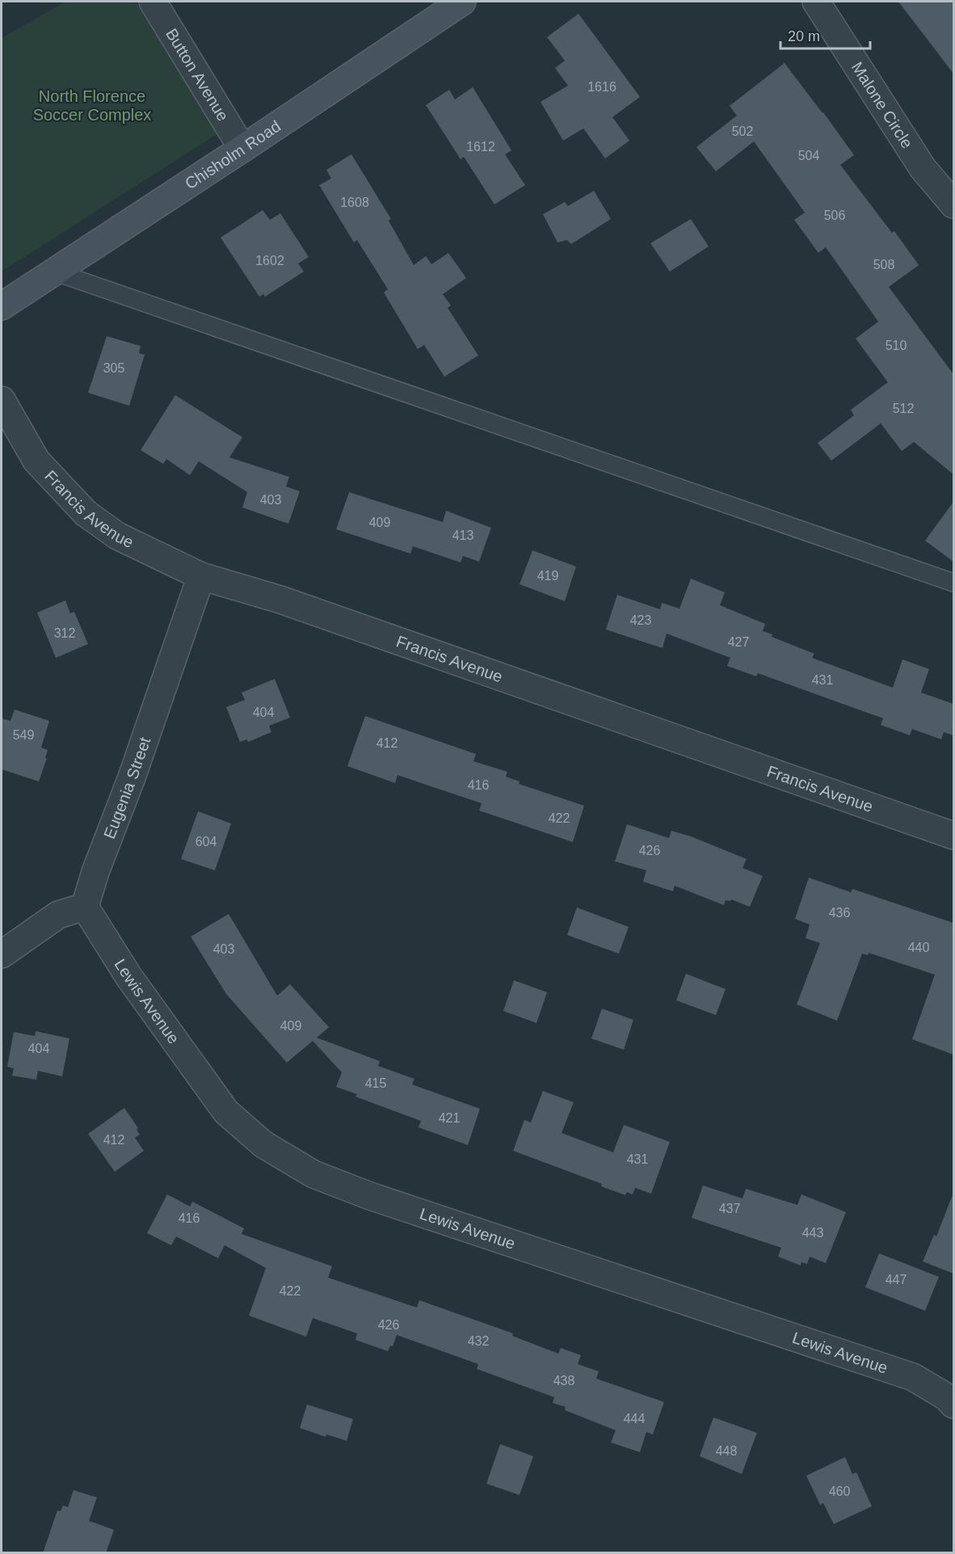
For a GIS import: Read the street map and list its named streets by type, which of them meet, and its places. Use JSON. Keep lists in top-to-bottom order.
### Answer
{
  "streets": {
    "main road": ["Chisholm Road"],
    "street": [
      "Button Avenue",
      "Malone Circle",
      "Francis Avenue",
      "Eugenia Street",
      "Lewis Avenue"
    ]
  },
  "crossings": [
    ["Button Avenue", "Chisholm Road"],
    ["Francis Avenue", "Eugenia Street"],
    ["Eugenia Street", "Lewis Avenue"]
  ],
  "parks": ["North Florence Soccer Complex"],
  "house_numbers": [
    "1616",
    "502",
    "1612",
    "504",
    "1608",
    "506",
    "1602",
    "508",
    "510",
    "305",
    "512",
    "403",
    "409",
    "413",
    "419",
    "423",
    "312",
    "427",
    "431",
    "404",
    "549",
    "412",
    "416",
    "422",
    "604",
    "426",
    "436",
    "440",
    "403",
    "409",
    "404",
    "415",
    "421",
    "412",
    "431",
    "437",
    "416",
    "443",
    "447",
    "422",
    "426",
    "432",
    "438",
    "444",
    "448",
    "460"
  ],
  "scale_bar": "20 m"
}
